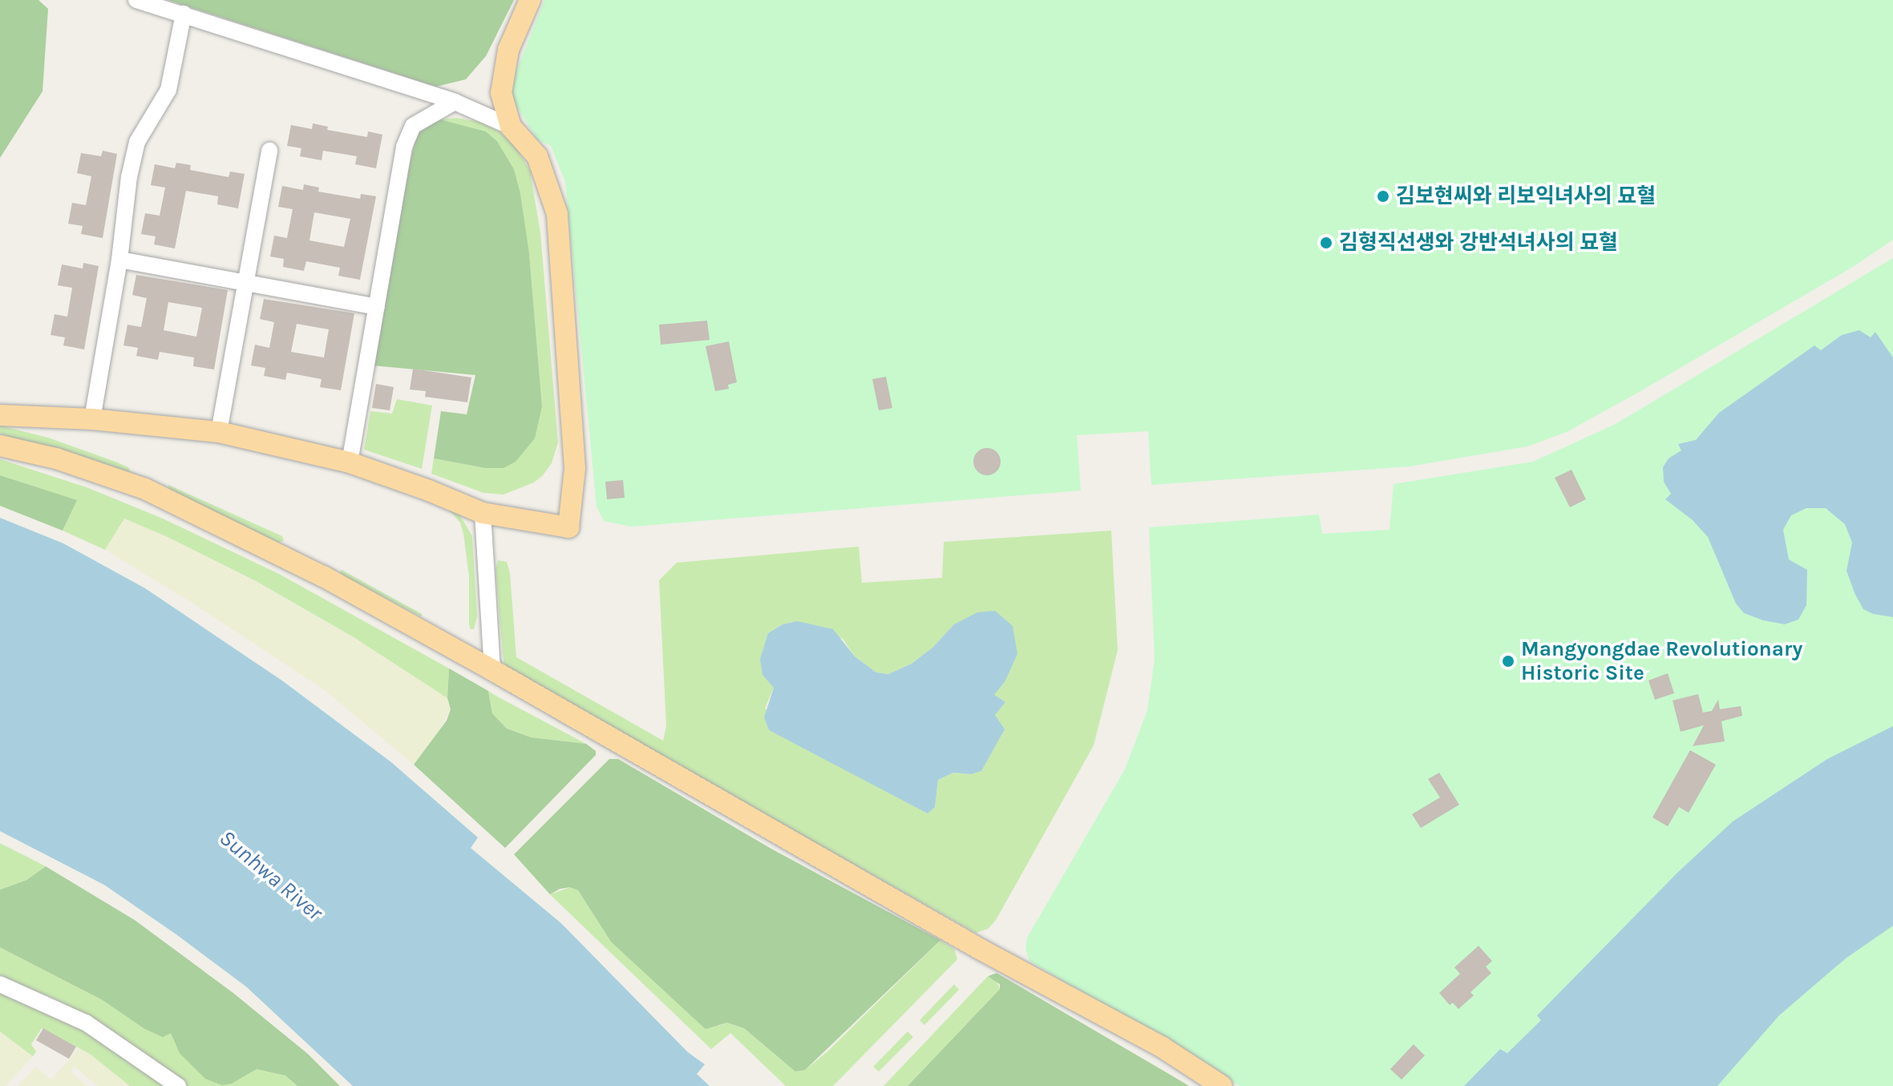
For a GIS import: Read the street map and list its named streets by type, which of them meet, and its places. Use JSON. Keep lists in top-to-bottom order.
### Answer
{
  "water": ["Sunhwa River"],
  "places": ["김보현씨와 리보익녀사의 묘혈", "김형직선생와 강반석녀사의 묘혈", "Mangyongdae Revolutionary Historic Site"]
}
